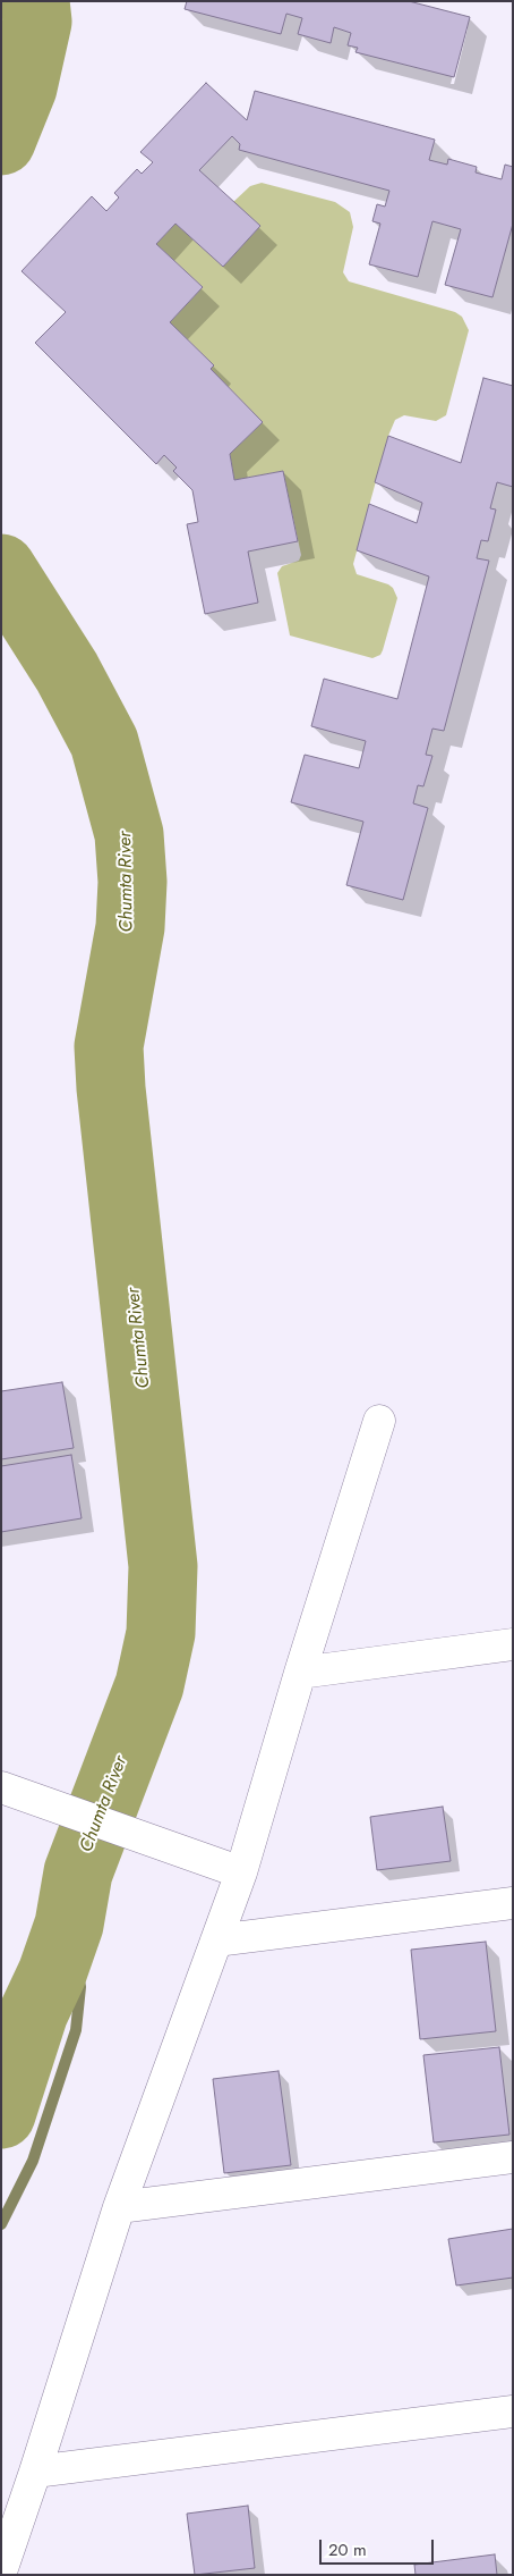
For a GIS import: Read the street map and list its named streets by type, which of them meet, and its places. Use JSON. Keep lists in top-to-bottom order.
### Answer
{
  "water": ["Chumta River"],
  "scale_bar": "20 m"
}
